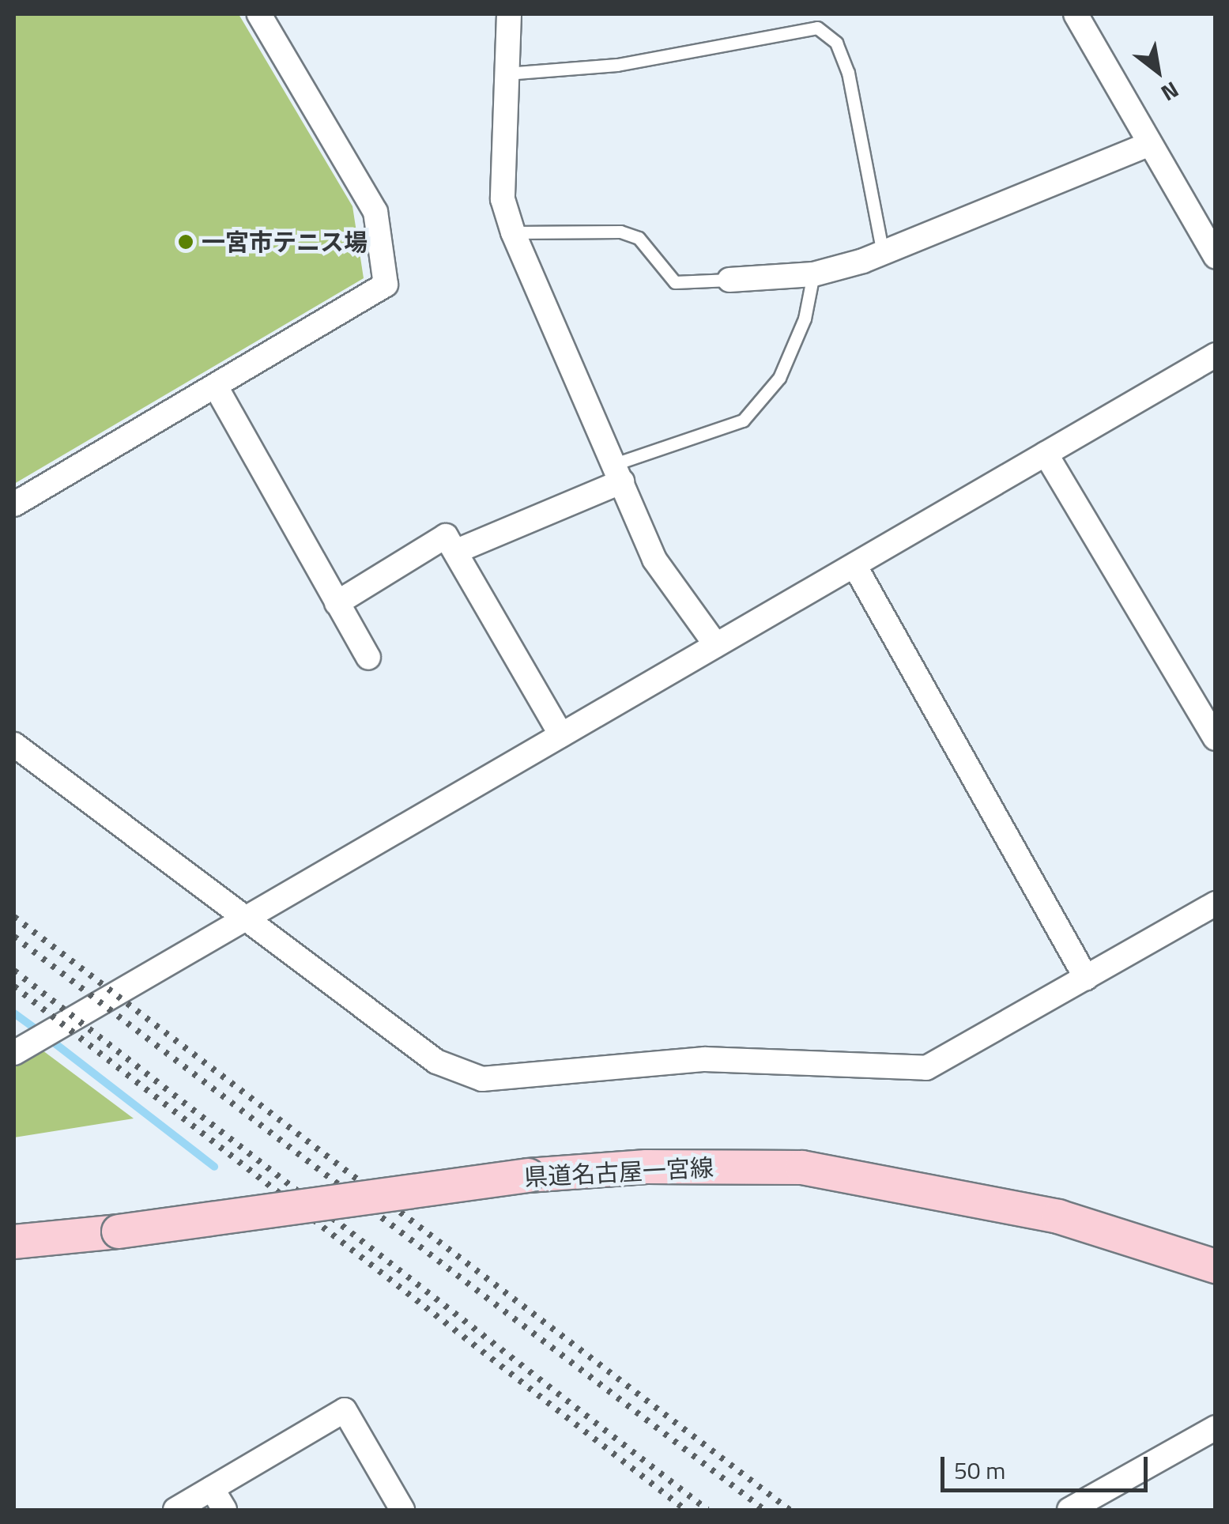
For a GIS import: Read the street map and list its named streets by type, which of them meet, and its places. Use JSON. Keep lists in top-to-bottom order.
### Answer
{
  "streets": {
    "main road": ["県道名古屋一宮線"]
  },
  "places": ["一宮市テニス場"],
  "scale_bar": "50 m",
  "north": "bottom right"
}
